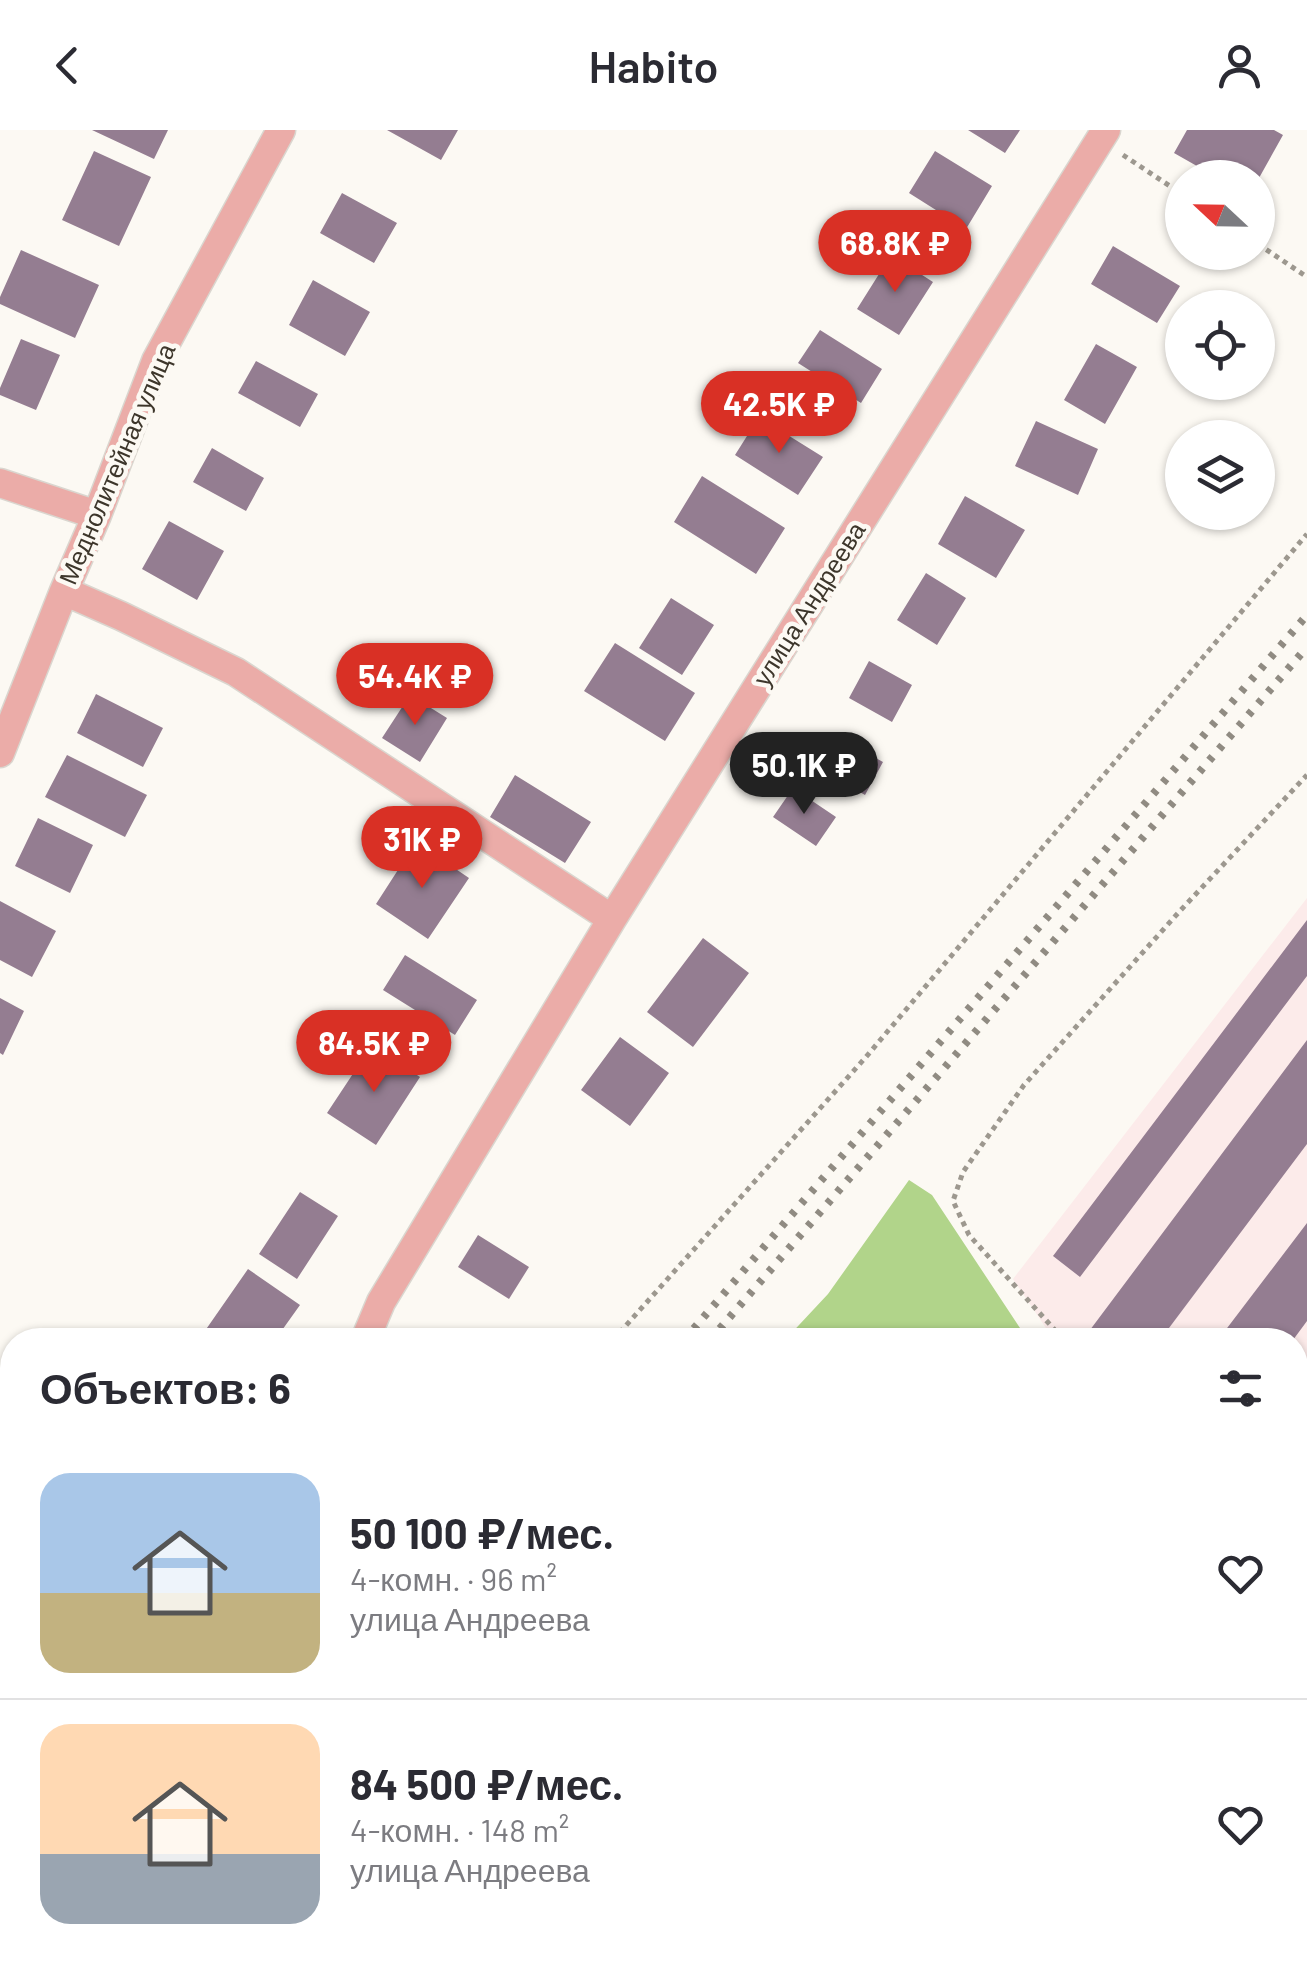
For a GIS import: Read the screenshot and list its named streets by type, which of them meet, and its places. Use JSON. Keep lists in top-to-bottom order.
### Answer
{
  "streets": {
    "street": ["Меднолитейная улица", "улица Андреева"]
  },
  "north": "left",
  "page": {
    "header": "Habito",
    "price": [
      "68.8K ₽",
      "42.5K ₽",
      "54.4K ₽",
      "50.1K ₽",
      "31K ₽",
      "84.5K ₽"
    ],
    "heading": "Объектов: 6",
    "list": [
      {
        "name": "50 100 ₽/мес.",
        "note": "4-комн. · 96 m² · улица Андреева"
      },
      {
        "name": "84 500 ₽/мес.",
        "note": "4-комн. · 148 m² · улица Андреева"
      }
    ]
  }
}
